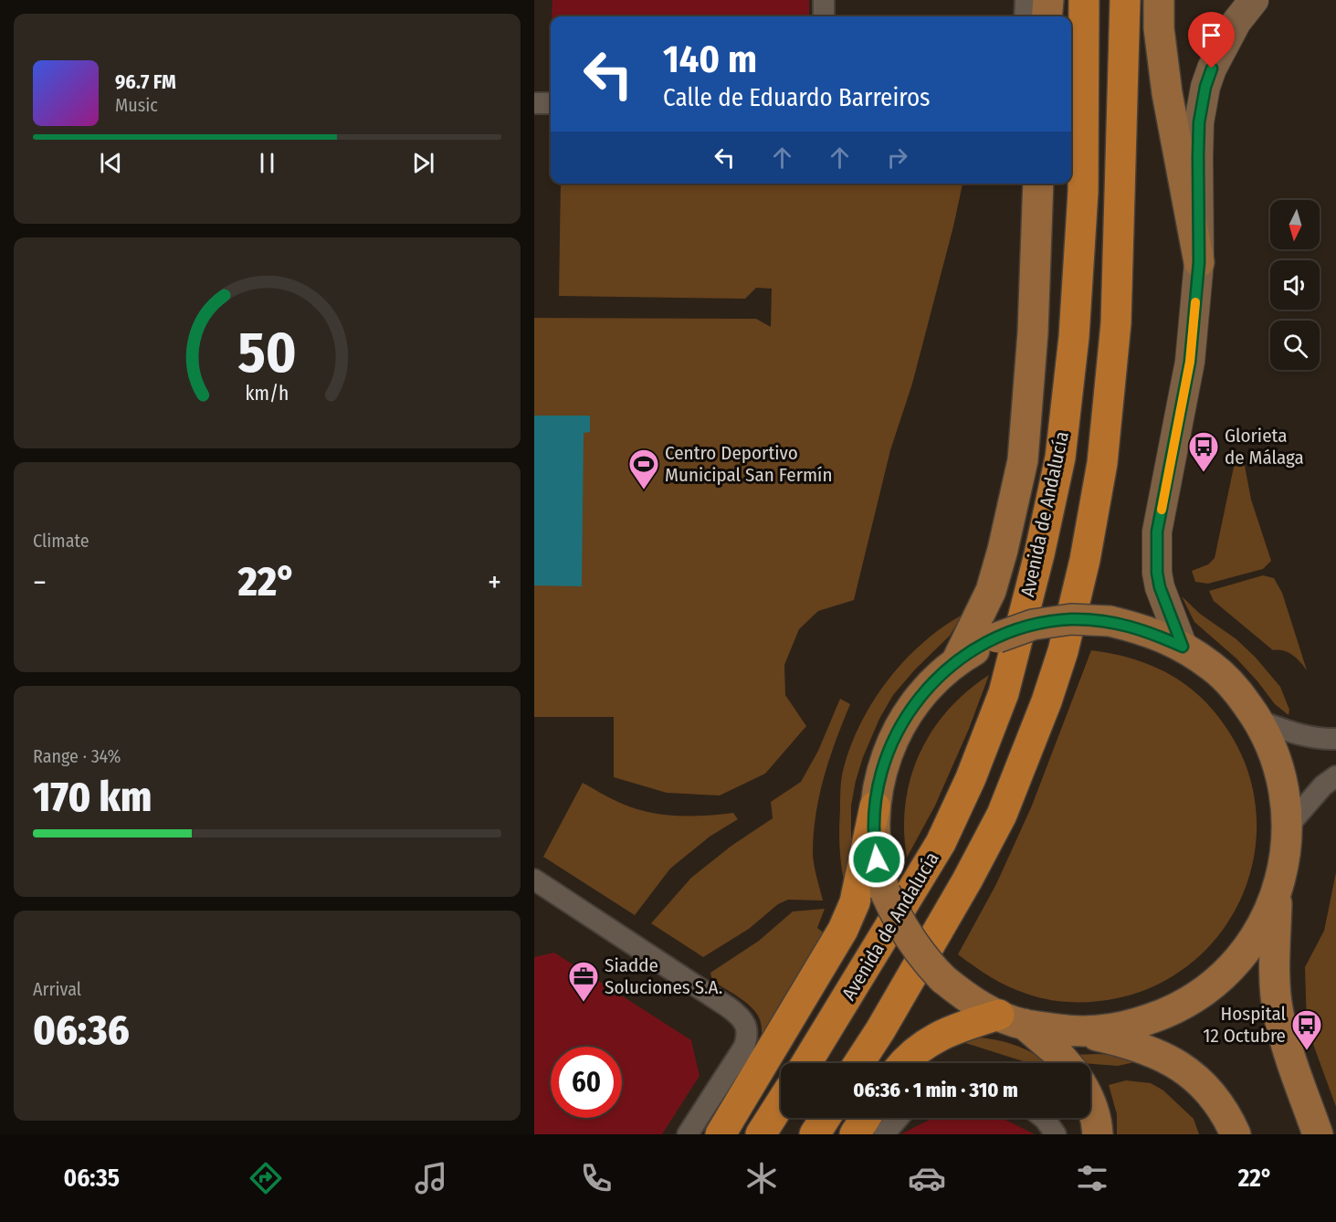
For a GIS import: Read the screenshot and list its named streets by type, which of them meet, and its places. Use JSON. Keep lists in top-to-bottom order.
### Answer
{
  "streets": {
    "highway": ["Avenida de Andalucía"]
  },
  "places": {
    "bus stop": ["Glorieta de Málaga", "Hospital 12 Octubre"],
    "sports": ["Centro Deportivo Municipal San Fermín"],
    "office": ["Siadde Soluciones S.A."]
  },
  "north": "bottom",
  "page": {
    "turn": ["140 m", "Calle de Eduardo Barreiros"],
    "song": ["96.7 FM", "Music"],
    "tile": [
      "Climate",
      ["Range · 34%", "170 km"],
      ["Arrival", "06:36"]
    ],
    "heat": ["−", "22°", "+"],
    "limit": "60",
    "trip": "06:36 · 1 min · 310 m",
    "tabs": ["06:35", "22°"],
    "gauge": ["50", "km/h"]
  }
}
